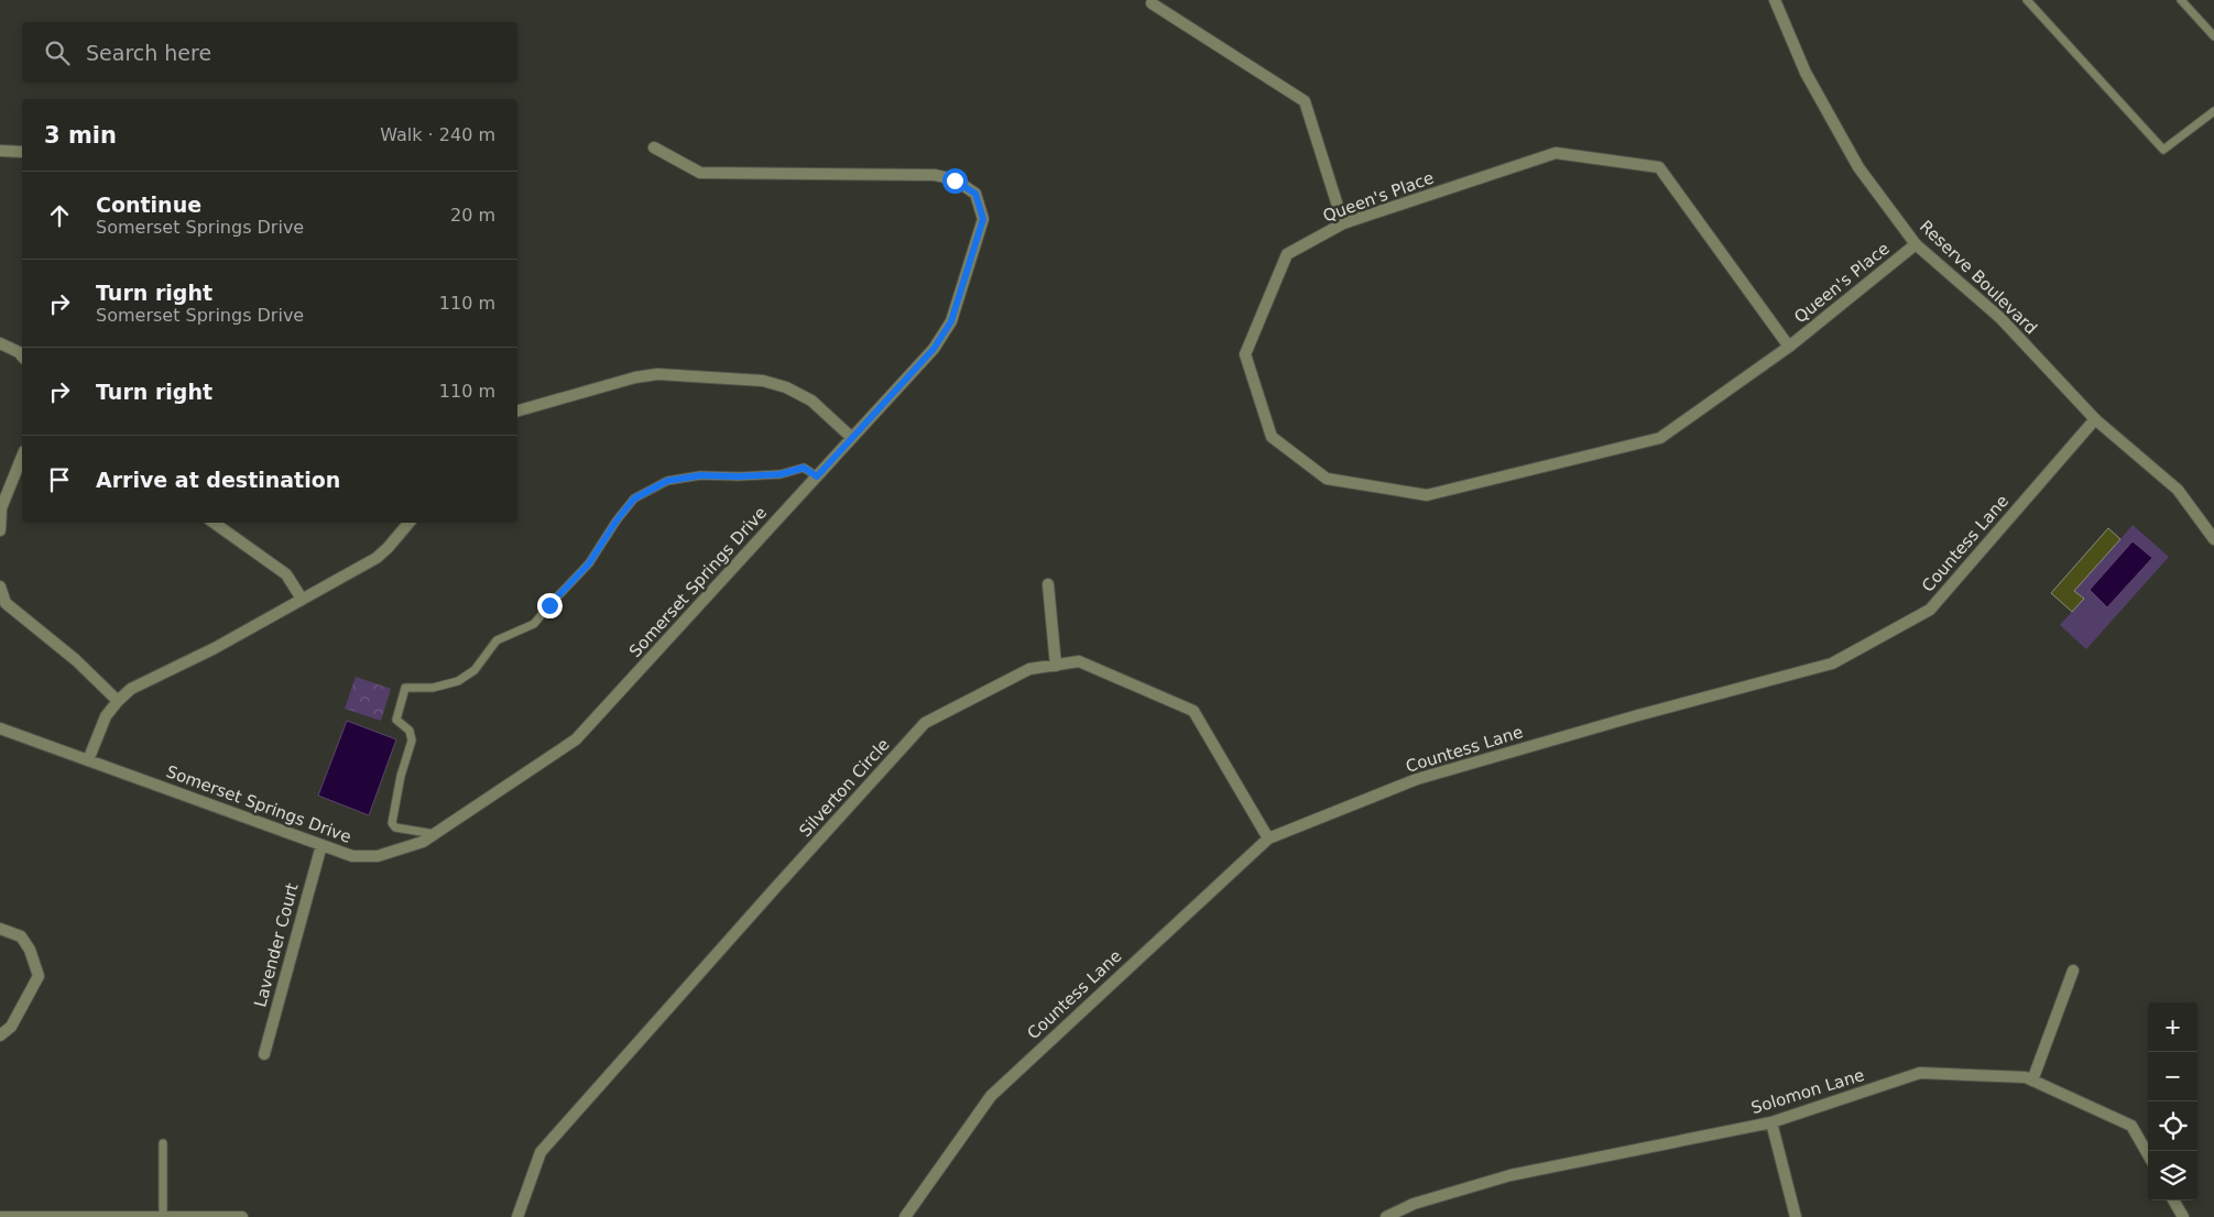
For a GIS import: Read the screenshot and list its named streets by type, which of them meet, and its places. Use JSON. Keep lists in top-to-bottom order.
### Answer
{
  "streets": {
    "street": [
      "Queen's Place",
      "Reserve Boulevard",
      "Countess Lane",
      "Somerset Springs Drive",
      "Silverton Circle",
      "Lavender Court",
      "Solomon Lane"
    ]
  },
  "crossings": [
    ["Queen's Place", "Reserve Boulevard"],
    ["Reserve Boulevard", "Countess Lane"],
    ["Countess Lane", "Silverton Circle"],
    ["Somerset Springs Drive", "Lavender Court"]
  ],
  "page": {
    "search": "Search here",
    "heading": ["3 min", "Walk · 240 m"],
    "list": [
      ["Continue", "Somerset Springs Drive", "20 m"],
      ["Turn right", "Somerset Springs Drive", "110 m"],
      ["Turn right", "110 m"],
      "Arrive at destination"
    ],
    "map_buttons": ["+", "−"]
  }
}
